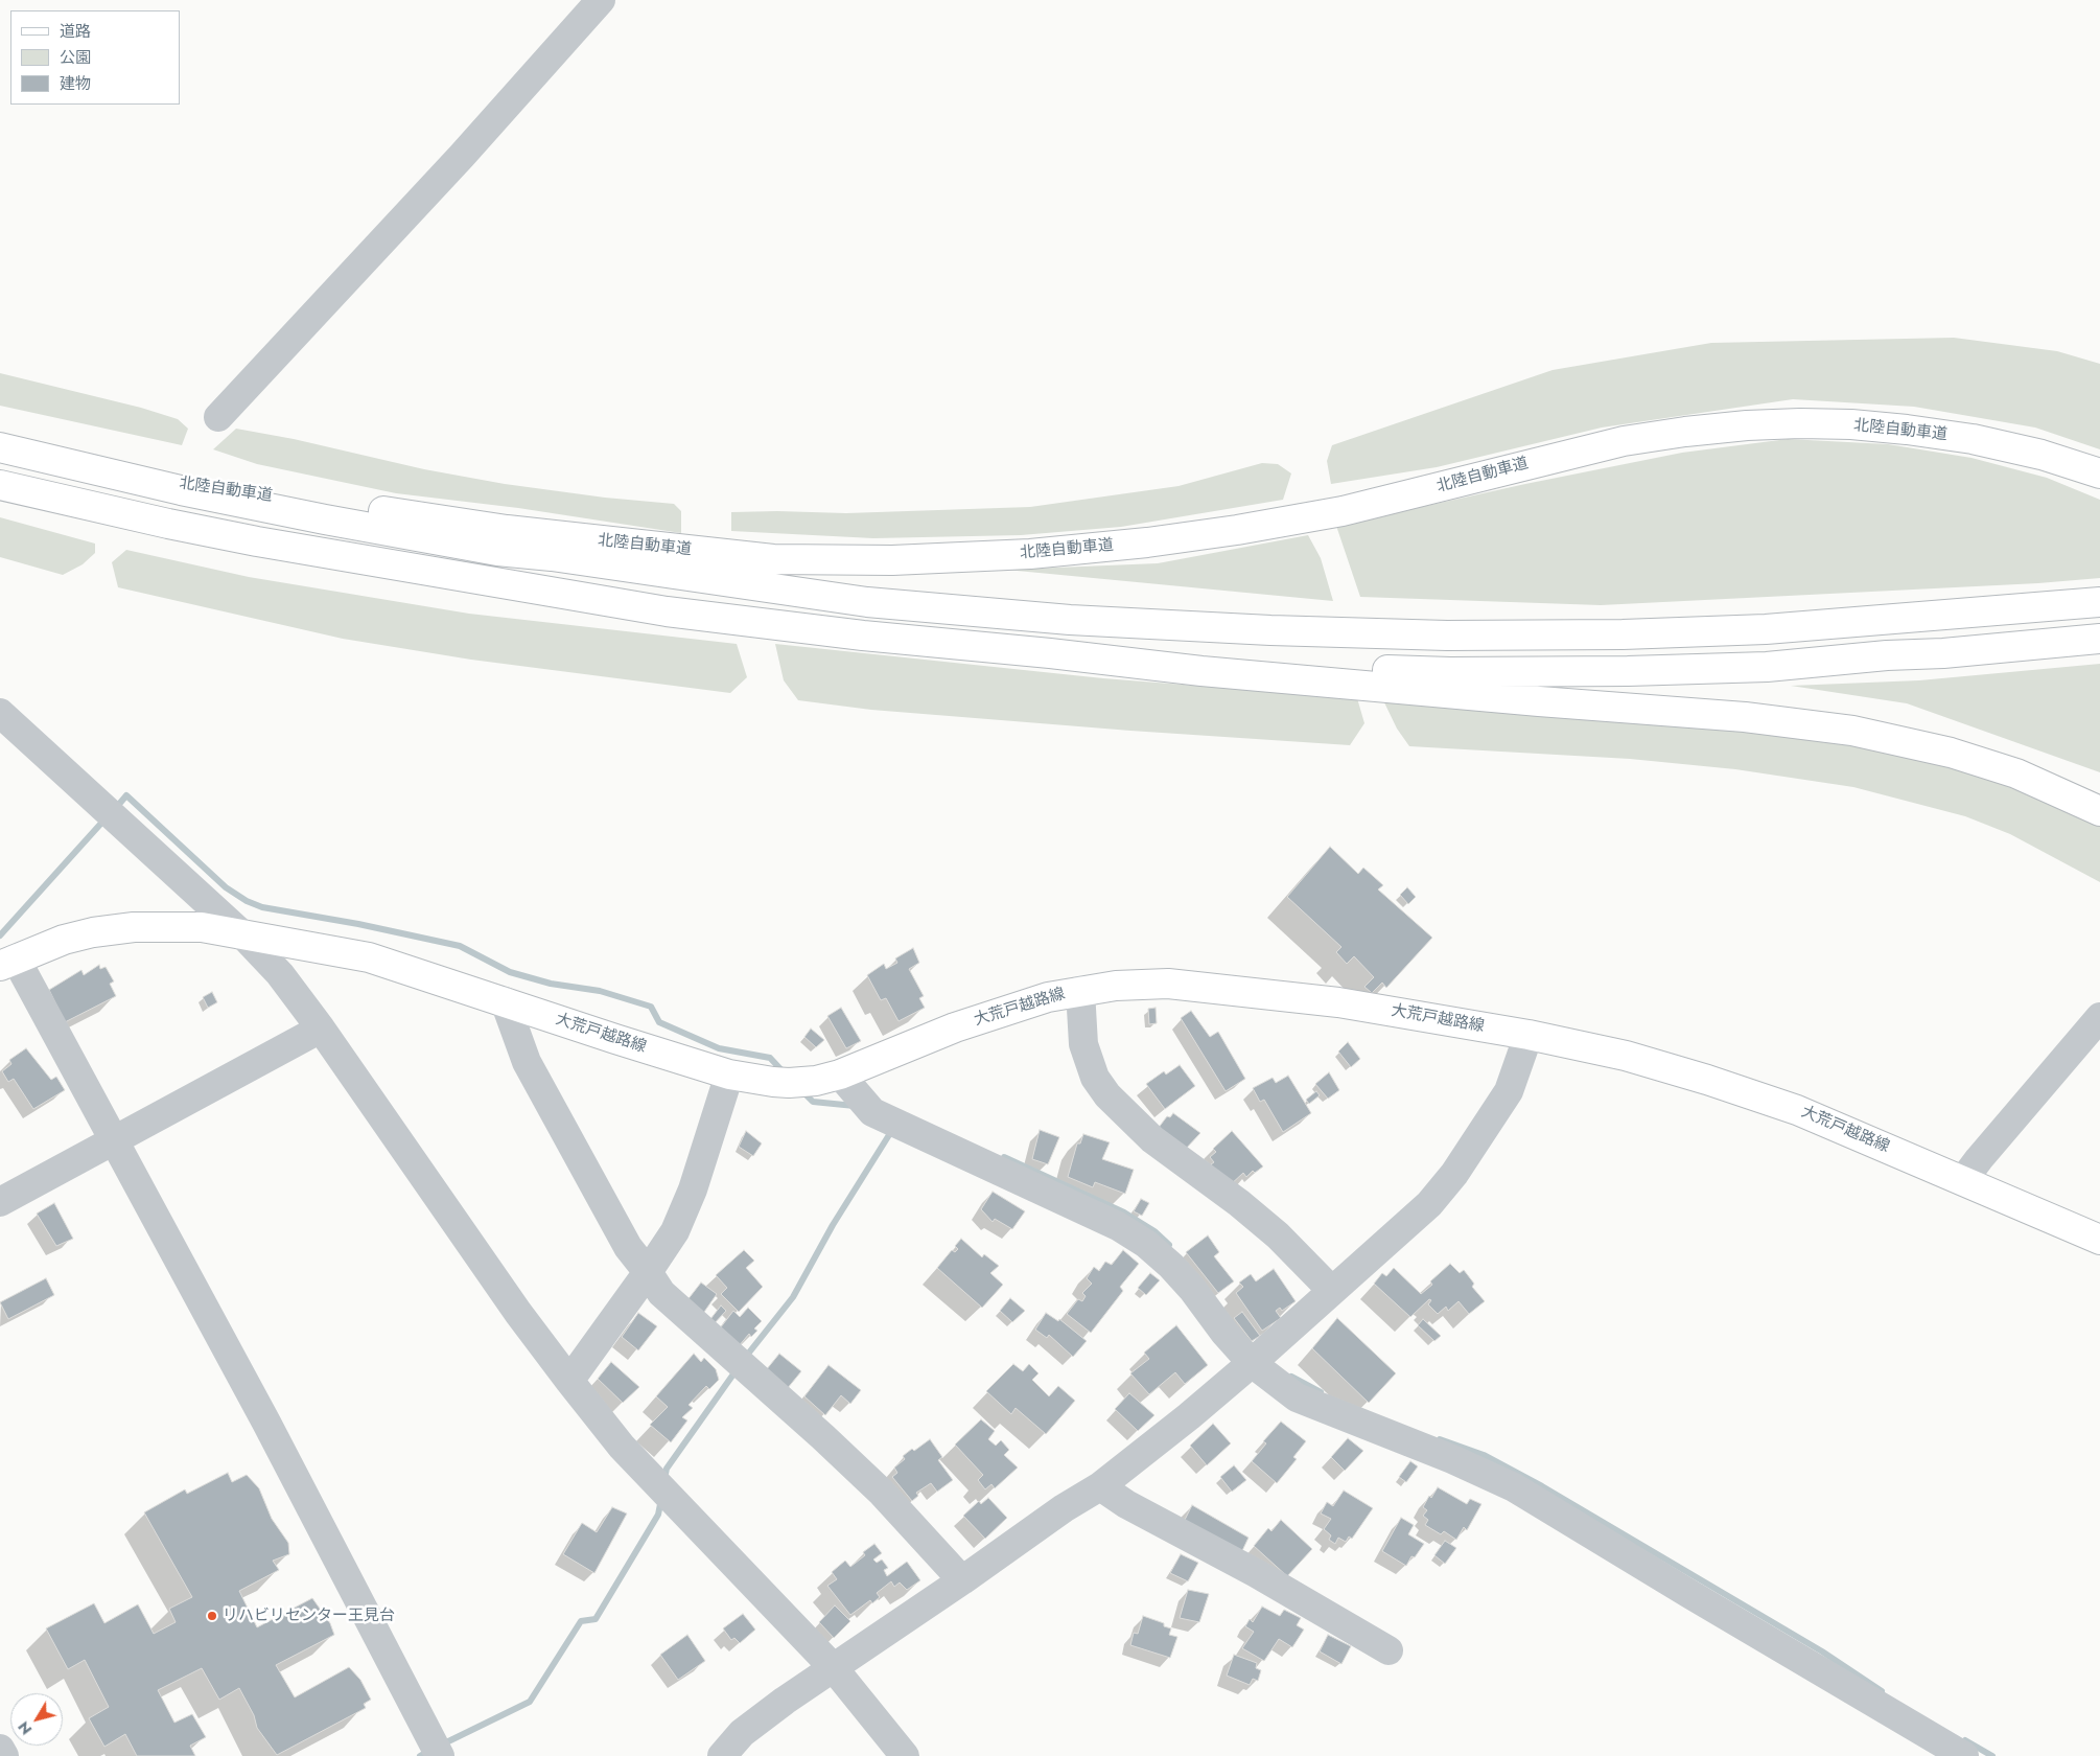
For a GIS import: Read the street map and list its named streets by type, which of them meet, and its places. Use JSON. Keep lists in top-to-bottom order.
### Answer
{
  "streets": {
    "main road": ["北陸自動車道", "大荒戸越路線"]
  },
  "places": ["リハビリセンター王見台"],
  "legend": ["道路", "公園", "建物"],
  "north": "bottom left"
}
